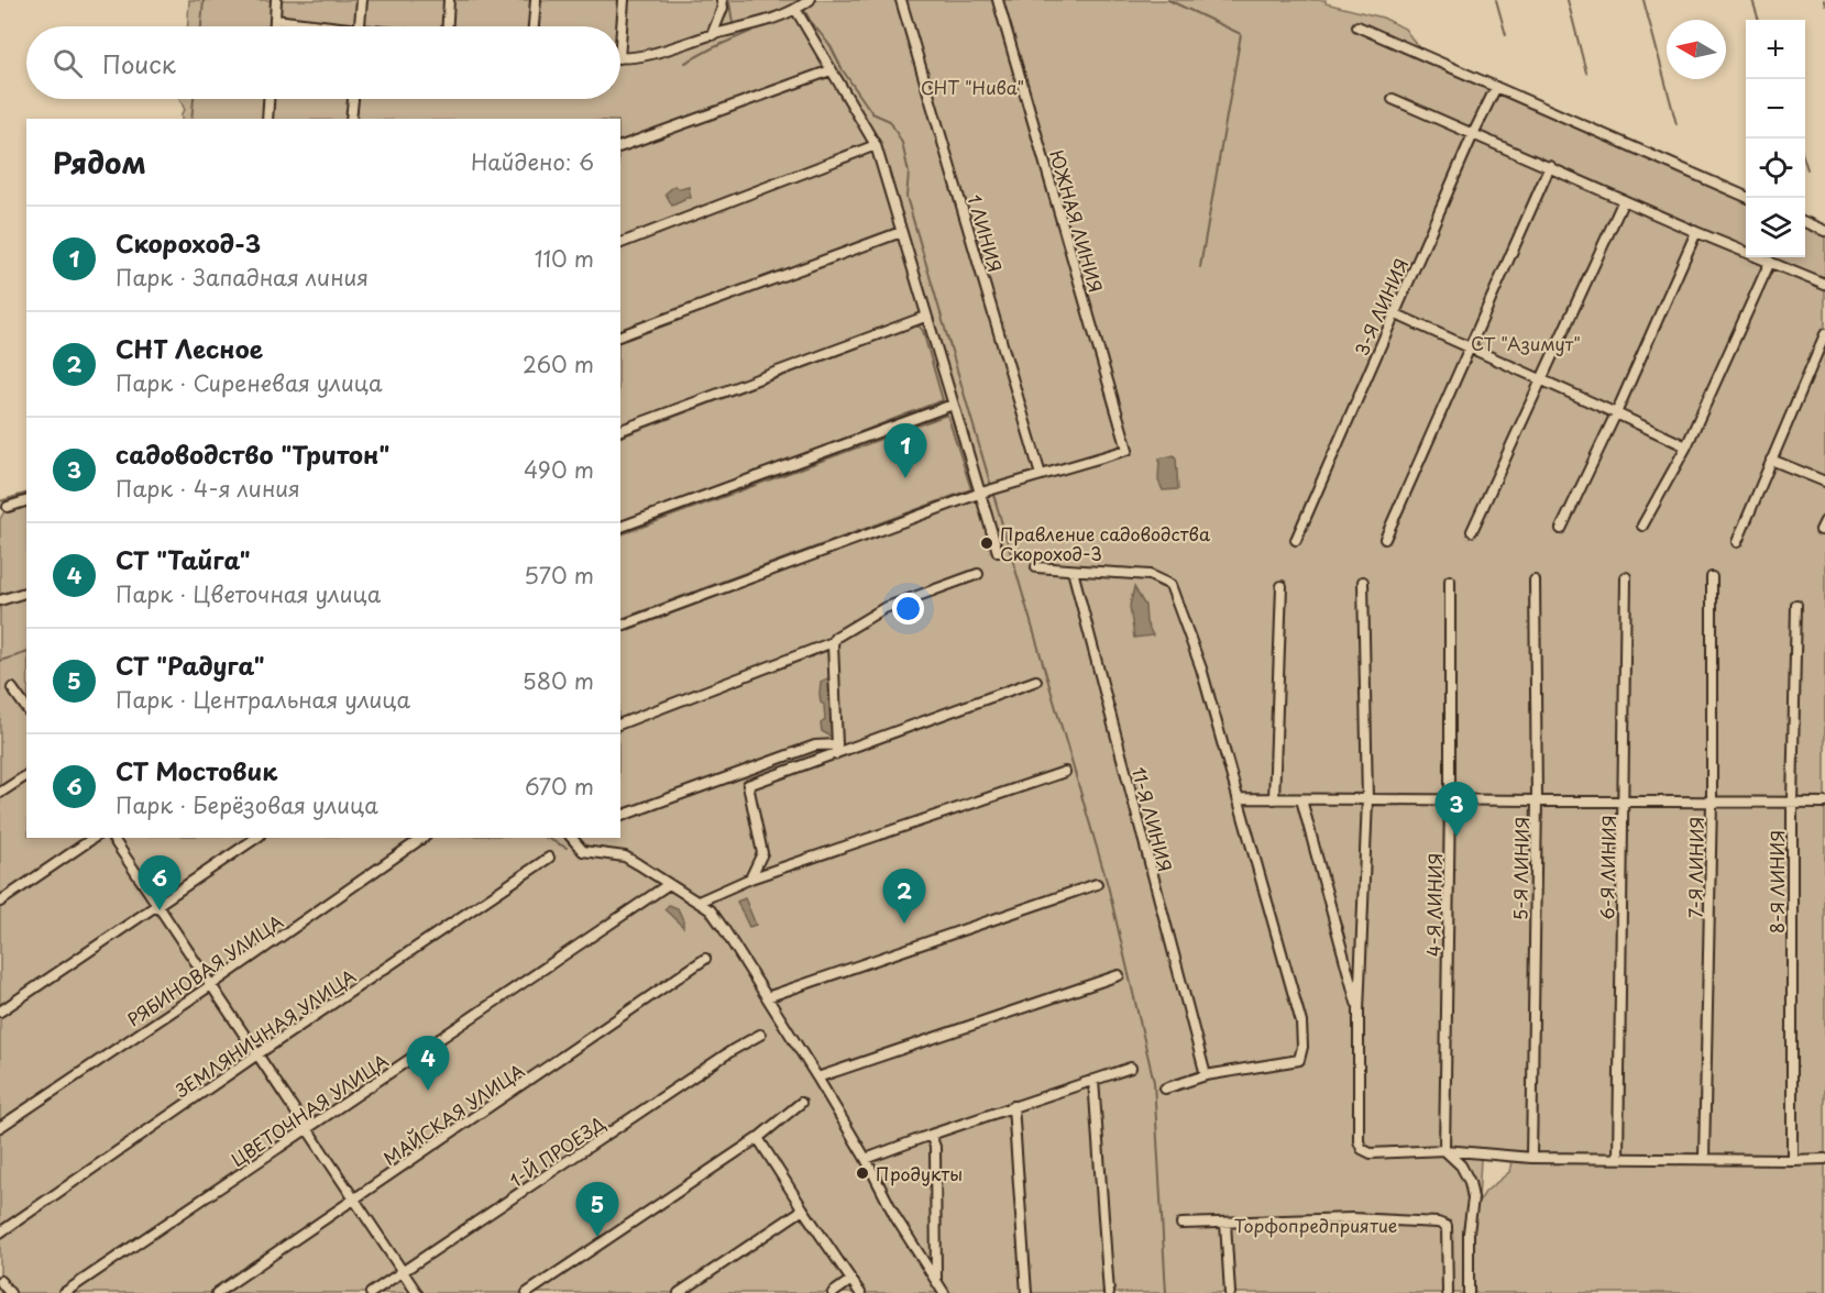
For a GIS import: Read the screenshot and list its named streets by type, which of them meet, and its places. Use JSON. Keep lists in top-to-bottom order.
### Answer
{
  "streets": {
    "street": [
      "ЮЖНАЯ ЛИНИЯ",
      "1 ЛИНИЯ",
      "3-Я ЛИНИЯ",
      "11-Я ЛИНИЯ",
      "6-Я ЛИНИЯ",
      "7-Я ЛИНИЯ",
      "5-Я ЛИНИЯ",
      "8-Я ЛИНИЯ",
      "4-Я ЛИНИЯ",
      "РЯБИНОВАЯ УЛИЦА",
      "ЗЕМЛЯНИЧНАЯ УЛИЦА",
      "ЦВЕТОЧНАЯ УЛИЦА",
      "МАЙСКАЯ УЛИЦА",
      "1-Й ПРОЕЗД"
    ]
  },
  "crossings": [
    ["ЮЖНАЯ ЛИНИЯ", "1 ЛИНИЯ"]
  ],
  "parks": ["СНТ \"Нива\"", "СТ \"Азимут\"", "Торфопредприятие"],
  "places": ["Правление садоводства Скороход-3", "Продукты"],
  "north": "left",
  "page": {
    "map_buttons": ["+", "−"],
    "search": "Поиск",
    "heading": ["Рядом", "Найдено: 6"],
    "list": [
      {
        "mark": "1",
        "name": "Скороход-3",
        "note": "Парк · Западная линия",
        "value": "110 m"
      },
      {
        "mark": "2",
        "name": "СНТ Лесное",
        "note": "Парк · Сиреневая улица",
        "value": "260 m"
      },
      {
        "mark": "3",
        "name": "садоводство \"Тритон\"",
        "note": "Парк · 4-я линия",
        "value": "490 m"
      },
      {
        "mark": "4",
        "name": "СТ \"Тайга\"",
        "note": "Парк · Цветочная улица",
        "value": "570 m"
      },
      {
        "mark": "5",
        "name": "СТ \"Радуга\"",
        "note": "Парк · Центральная улица",
        "value": "580 m"
      },
      {
        "mark": "6",
        "name": "СТ Мостовик",
        "note": "Парк · Берёзовая улица",
        "value": "670 m"
      }
    ],
    "pins": [
      "1",
      "3",
      "6",
      "2",
      "4",
      "5"
    ]
  }
}
